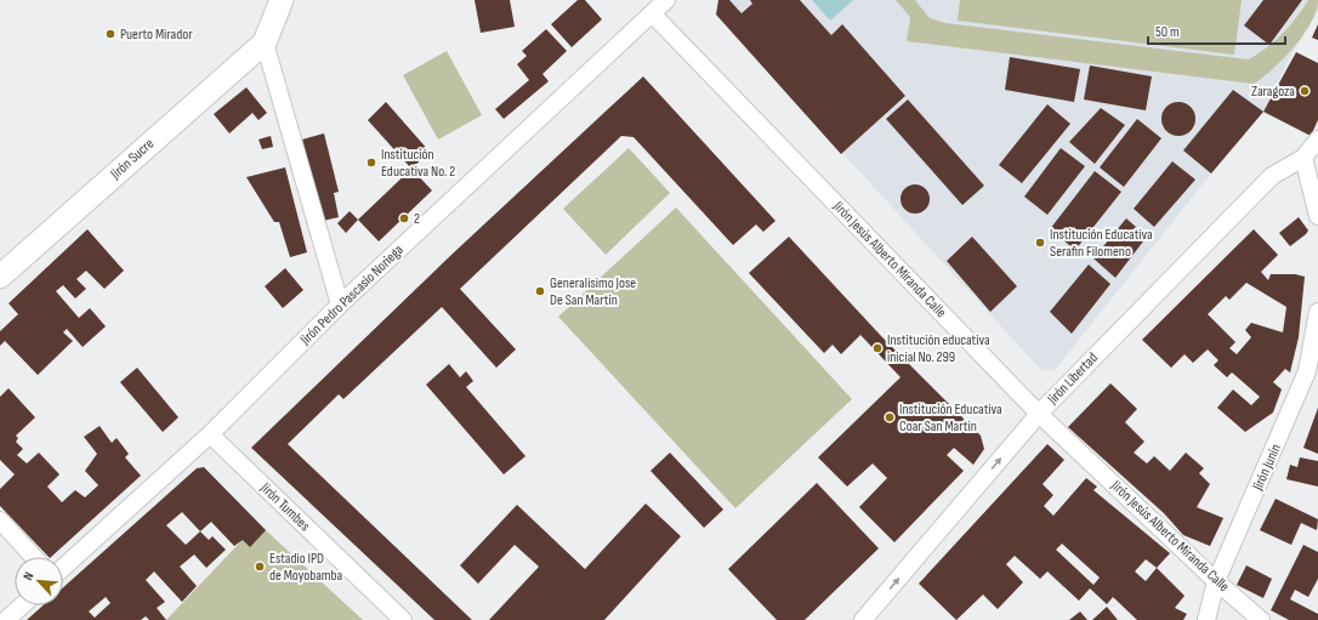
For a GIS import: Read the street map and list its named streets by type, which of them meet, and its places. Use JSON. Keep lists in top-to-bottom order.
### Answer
{
  "streets": {
    "street": [
      "Jirón Sucre",
      "Jirón Jesús Alberto Miranda Calle",
      "Jirón Pedro Pascasio Noriega",
      "Jirón Libertad",
      "Jirón Junín",
      "Jirón Tumbes"
    ]
  },
  "crossings": [
    ["Jirón Jesús Alberto Miranda Calle", "Jirón Pedro Pascasio Noriega"],
    ["Jirón Jesús Alberto Miranda Calle", "Jirón Libertad"],
    ["Jirón Jesús Alberto Miranda Calle", "Jirón Junín"],
    ["Jirón Pedro Pascasio Noriega", "Jirón Tumbes"]
  ],
  "one_way": ["Jirón Libertad"],
  "places": [
    "Puerto Mirador",
    "Zaragoza",
    "Institución Educativa No. 2",
    "2",
    "Institución Educativa Serafin Filomeno",
    "Generalisimo Jose De San Martin",
    "Institución educativa inicial No. 299",
    "Institución Educativa Coar San Martin",
    "Estadio IPD de Moyobamba"
  ],
  "scale_bar": "50 m",
  "north": "top left"
}
